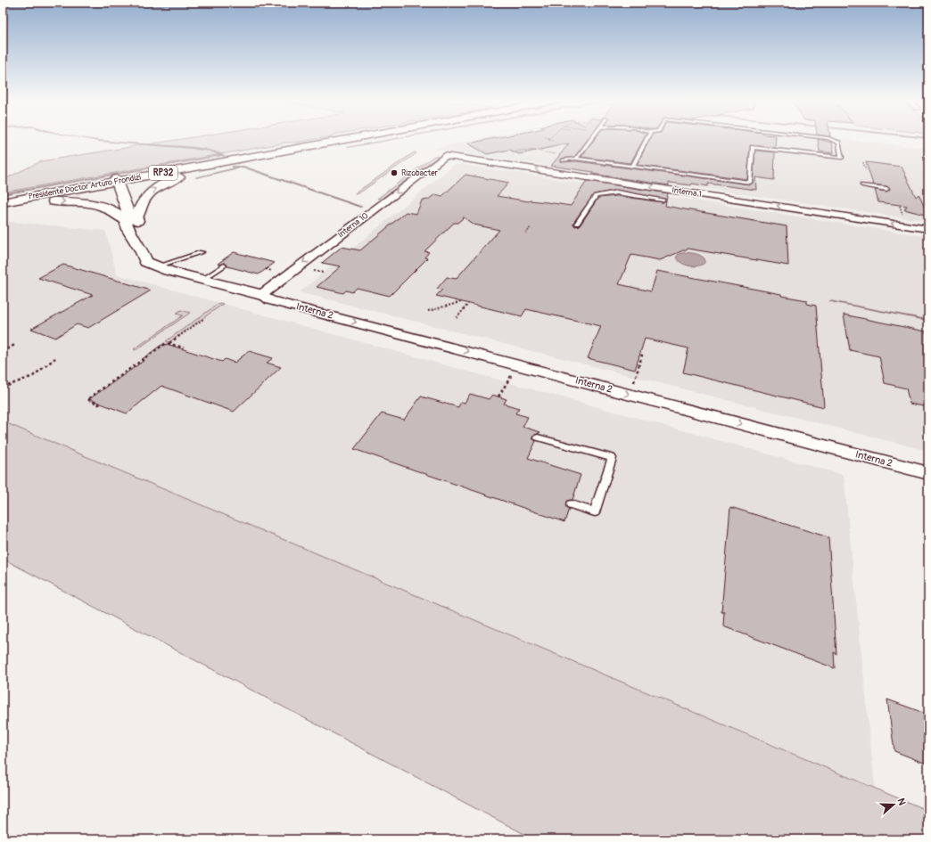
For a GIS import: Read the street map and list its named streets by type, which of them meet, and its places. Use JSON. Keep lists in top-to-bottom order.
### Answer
{
  "streets": {
    "main road": ["RP32", "Presidente Doctor Arturo Frondizi"],
    "street": ["Interna 1", "Interna 10", "Interna 2"]
  },
  "crossings": [
    ["Interna 1", "Interna 10"],
    ["Interna 10", "Interna 2"]
  ],
  "one_way": ["Interna 1", "Interna 10", "Interna 2"],
  "places": ["Rizobacter"],
  "north": "right"
}
